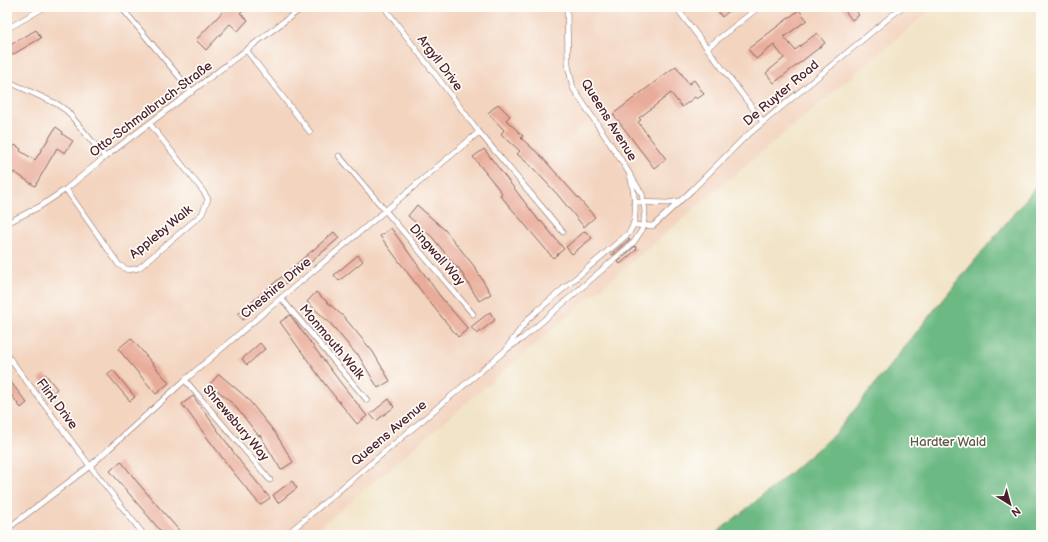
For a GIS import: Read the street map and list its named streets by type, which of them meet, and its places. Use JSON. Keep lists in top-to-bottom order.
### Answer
{
  "streets": {
    "lane": [
      "Argyll Drive",
      "De Ruyter Road",
      "Otto-Schmalbruch-Straße",
      "Queens Avenue",
      "Appleby Walk",
      "Dingwall Way",
      "Cheshire Drive",
      "Monmouth Walk",
      "Flint Drive",
      "Shrewsbury Way"
    ]
  },
  "crossings": [
    ["Argyll Drive", "Cheshire Drive"],
    ["De Ruyter Road", "Queens Avenue"],
    ["Otto-Schmalbruch-Straße", "Appleby Walk"],
    ["Dingwall Way", "Cheshire Drive"],
    ["Cheshire Drive", "Monmouth Walk"],
    ["Cheshire Drive", "Flint Drive"],
    ["Cheshire Drive", "Shrewsbury Way"]
  ],
  "parks": ["Hardter Wald"],
  "north": "bottom right"
}
